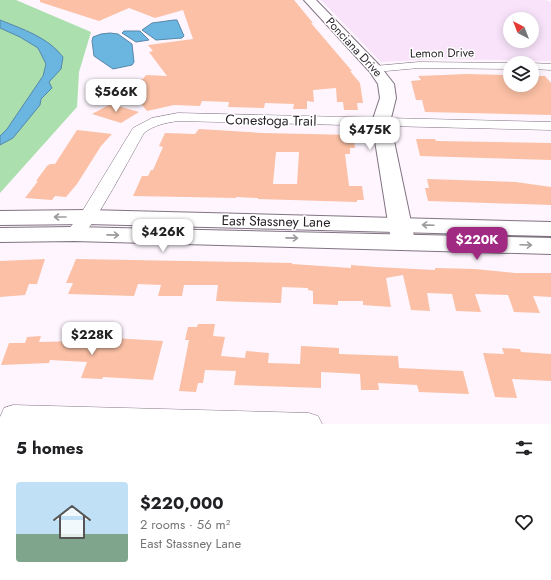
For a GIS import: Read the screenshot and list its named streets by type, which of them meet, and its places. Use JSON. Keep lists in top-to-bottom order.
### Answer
{
  "streets": {
    "main road": ["Ponciana Drive", "East Stassney Lane"],
    "street": ["Lemon Drive", "Conestoga Trail"]
  },
  "crossings": [
    ["Ponciana Drive", "Lemon Drive"],
    ["Ponciana Drive", "Conestoga Trail"],
    ["Ponciana Drive", "East Stassney Lane"],
    ["Conestoga Trail", "East Stassney Lane"]
  ],
  "north": "top left",
  "page": {
    "price": [
      "$566K",
      "$475K",
      "$426K",
      "$220K",
      "$228K"
    ],
    "heading": "5 homes",
    "list": [
      {
        "name": "$220,000",
        "note": "2 rooms · 56 m² · East Stassney Lane"
      }
    ]
  }
}
